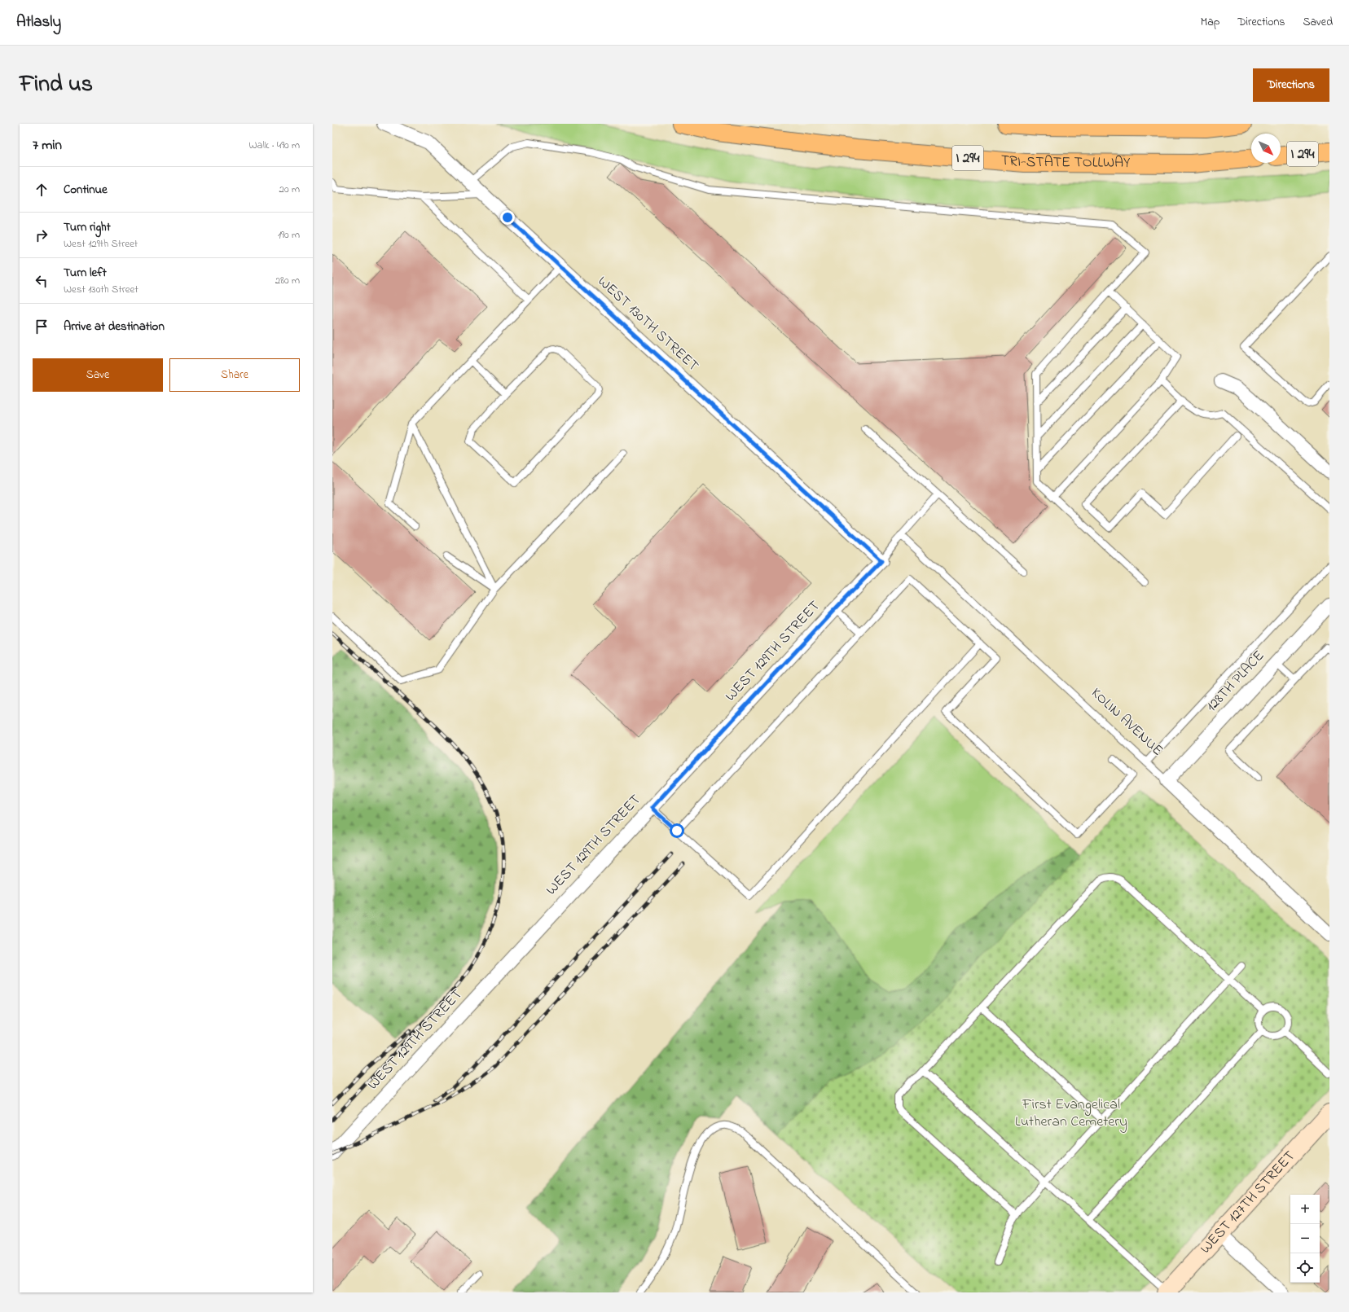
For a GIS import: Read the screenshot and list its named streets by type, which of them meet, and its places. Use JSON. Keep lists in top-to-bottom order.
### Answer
{
  "streets": {
    "highway": ["I 294", "TRI-STATE TOLLWAY"],
    "main road": ["WEST 127TH STREET"],
    "street": [
      "WEST 130TH STREET",
      "WEST 129TH STREET",
      "128TH PLACE",
      "KOLIN AVENUE"
    ]
  },
  "crossings": [
    ["WEST 130TH STREET", "WEST 129TH STREET"],
    ["128TH PLACE", "KOLIN AVENUE"]
  ],
  "parks": ["First Evangelical Lutheran Cemetery"],
  "north": "bottom right",
  "page": {
    "header": "Atlasly",
    "nav": ["Map", "Directions", "Saved"],
    "title": "Find us",
    "buttons": [
      "Directions",
      ["Save", "Share"]
    ],
    "heading": ["7 min", "Walk · 490 m"],
    "list": [
      ["Continue", "20 m"],
      ["Turn right", "West 129th Street", "190 m"],
      ["Turn left", "West 130th Street", "280 m"],
      "Arrive at destination"
    ],
    "map_buttons": ["+", "−"]
  }
}
